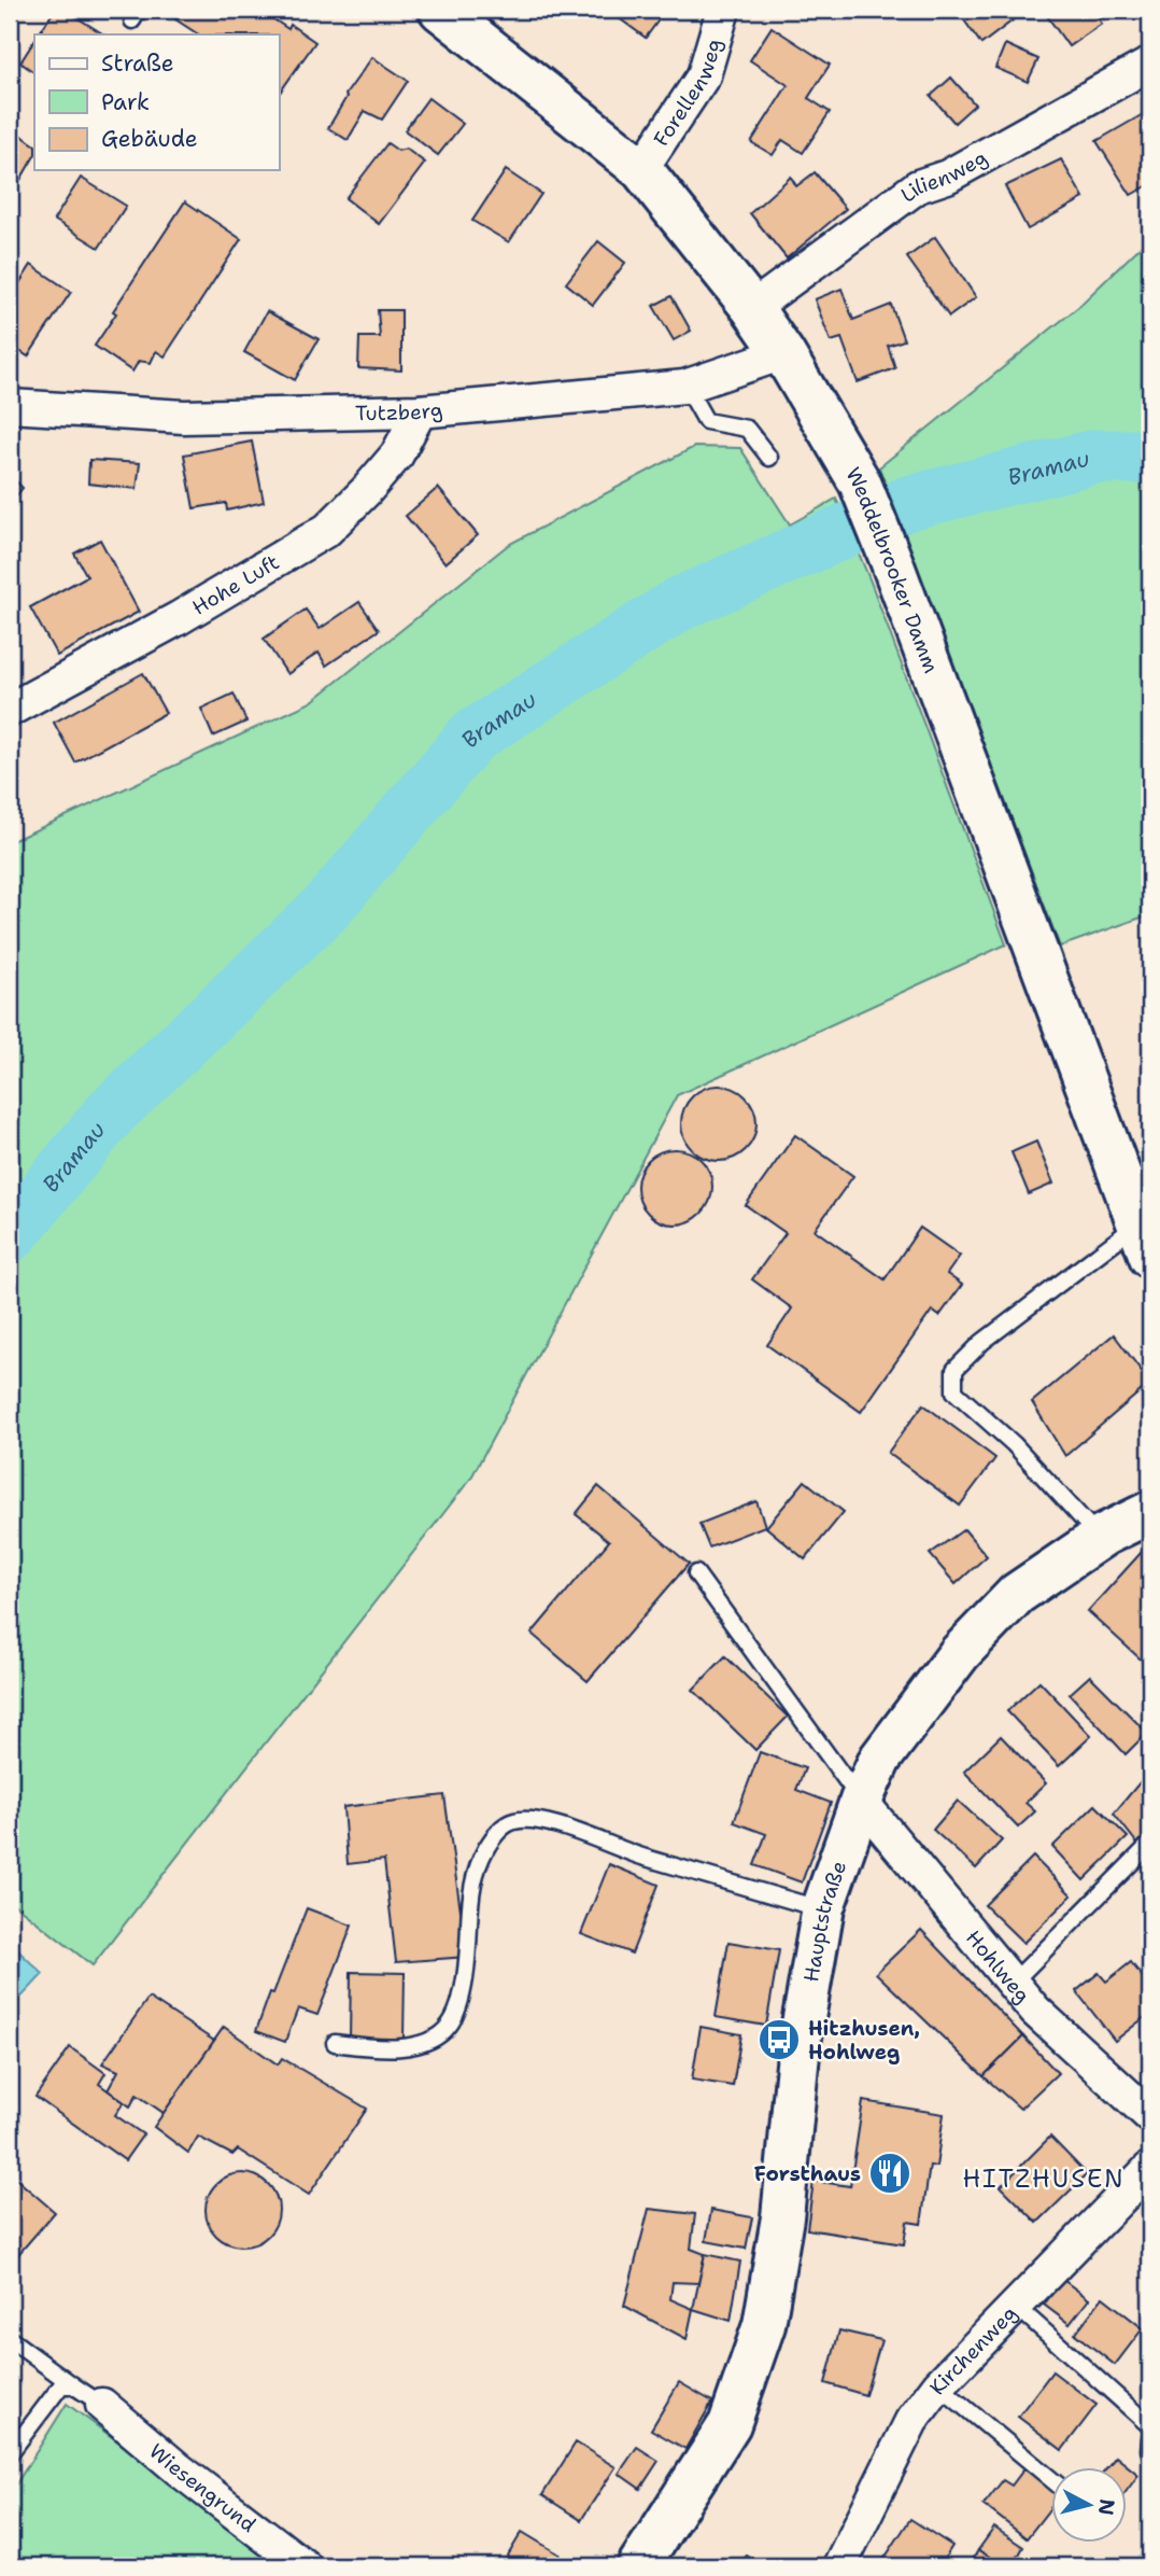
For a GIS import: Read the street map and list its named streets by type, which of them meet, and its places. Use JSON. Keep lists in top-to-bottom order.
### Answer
{
  "streets": {
    "street": [
      "Forellenweg",
      "Lilienweg",
      "Tutzberg",
      "Weddelbrooker Damm",
      "Hohe Luft",
      "Hauptstraße",
      "Hohlweg",
      "Kirchenweg",
      "Wiesengrund"
    ]
  },
  "crossings": [
    ["Forellenweg", "Weddelbrooker Damm"],
    ["Lilienweg", "Weddelbrooker Damm"],
    ["Tutzberg", "Weddelbrooker Damm"],
    ["Tutzberg", "Hohe Luft"],
    ["Hauptstraße", "Hohlweg"]
  ],
  "districts": ["HITZHUSEN"],
  "water": ["Bramau"],
  "places": {
    "bus stop": ["Hitzhusen, Hohlweg"],
    "restaurant": ["Forsthaus"]
  },
  "legend": ["Straße", "Park", "Gebäude"],
  "north": "right"
}
